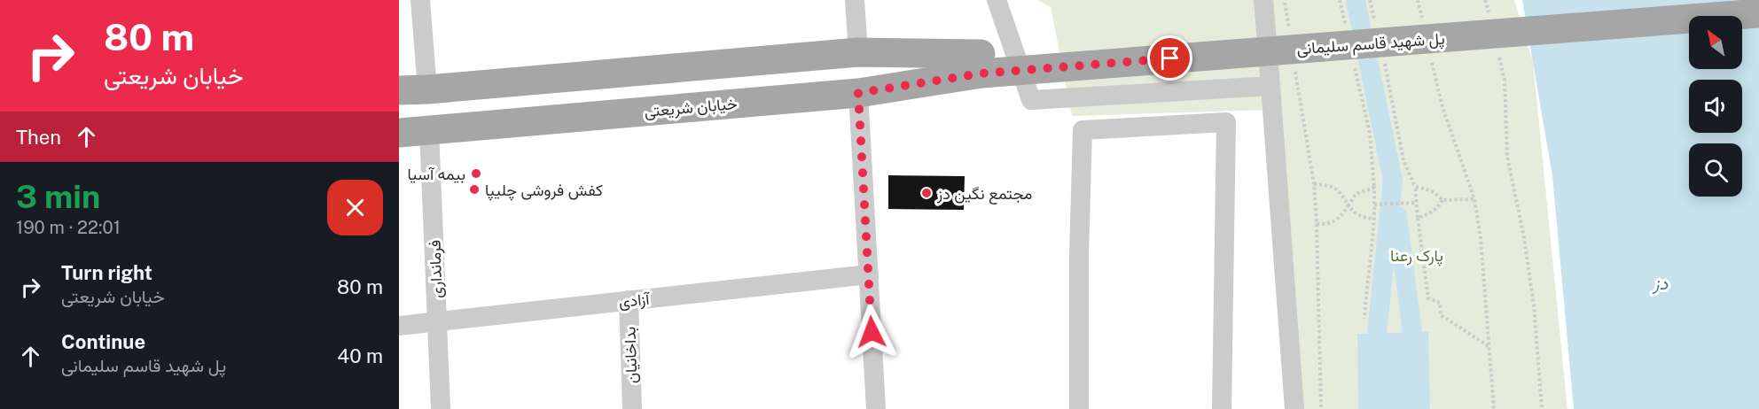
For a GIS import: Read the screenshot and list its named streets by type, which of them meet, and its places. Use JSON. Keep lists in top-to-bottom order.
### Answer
{
  "streets": {
    "main road": ["پل شهید قاسم سلیمانی", "خیابان شریعتی"],
    "street": ["فرمانداری", "آزادی", "بداخانیان"]
  },
  "crossings": [
    ["پل شهید قاسم سلیمانی", "خیابان شریعتی"],
    ["خیابان شریعتی", "فرمانداری"],
    ["فرمانداری", "آزادی"],
    ["آزادی", "بداخانیان"]
  ],
  "water": ["دز"],
  "parks": ["پارک رعنا"],
  "places": ["بیمه آسیا", "کفش فروشی چلیپا", "مجتمع نگین دز"],
  "north": "top left",
  "page": {
    "turn": ["80 m", "خیابان شریعتی"],
    "then": "Then",
    "heading": ["3 min", "190 m · 22:01"],
    "list": [
      {
        "name": "Turn right",
        "note": "خیابان شریعتی",
        "value": "80 m"
      },
      {
        "name": "Continue",
        "note": "پل شهید قاسم سلیمانی",
        "value": "40 m"
      }
    ]
  }
}
